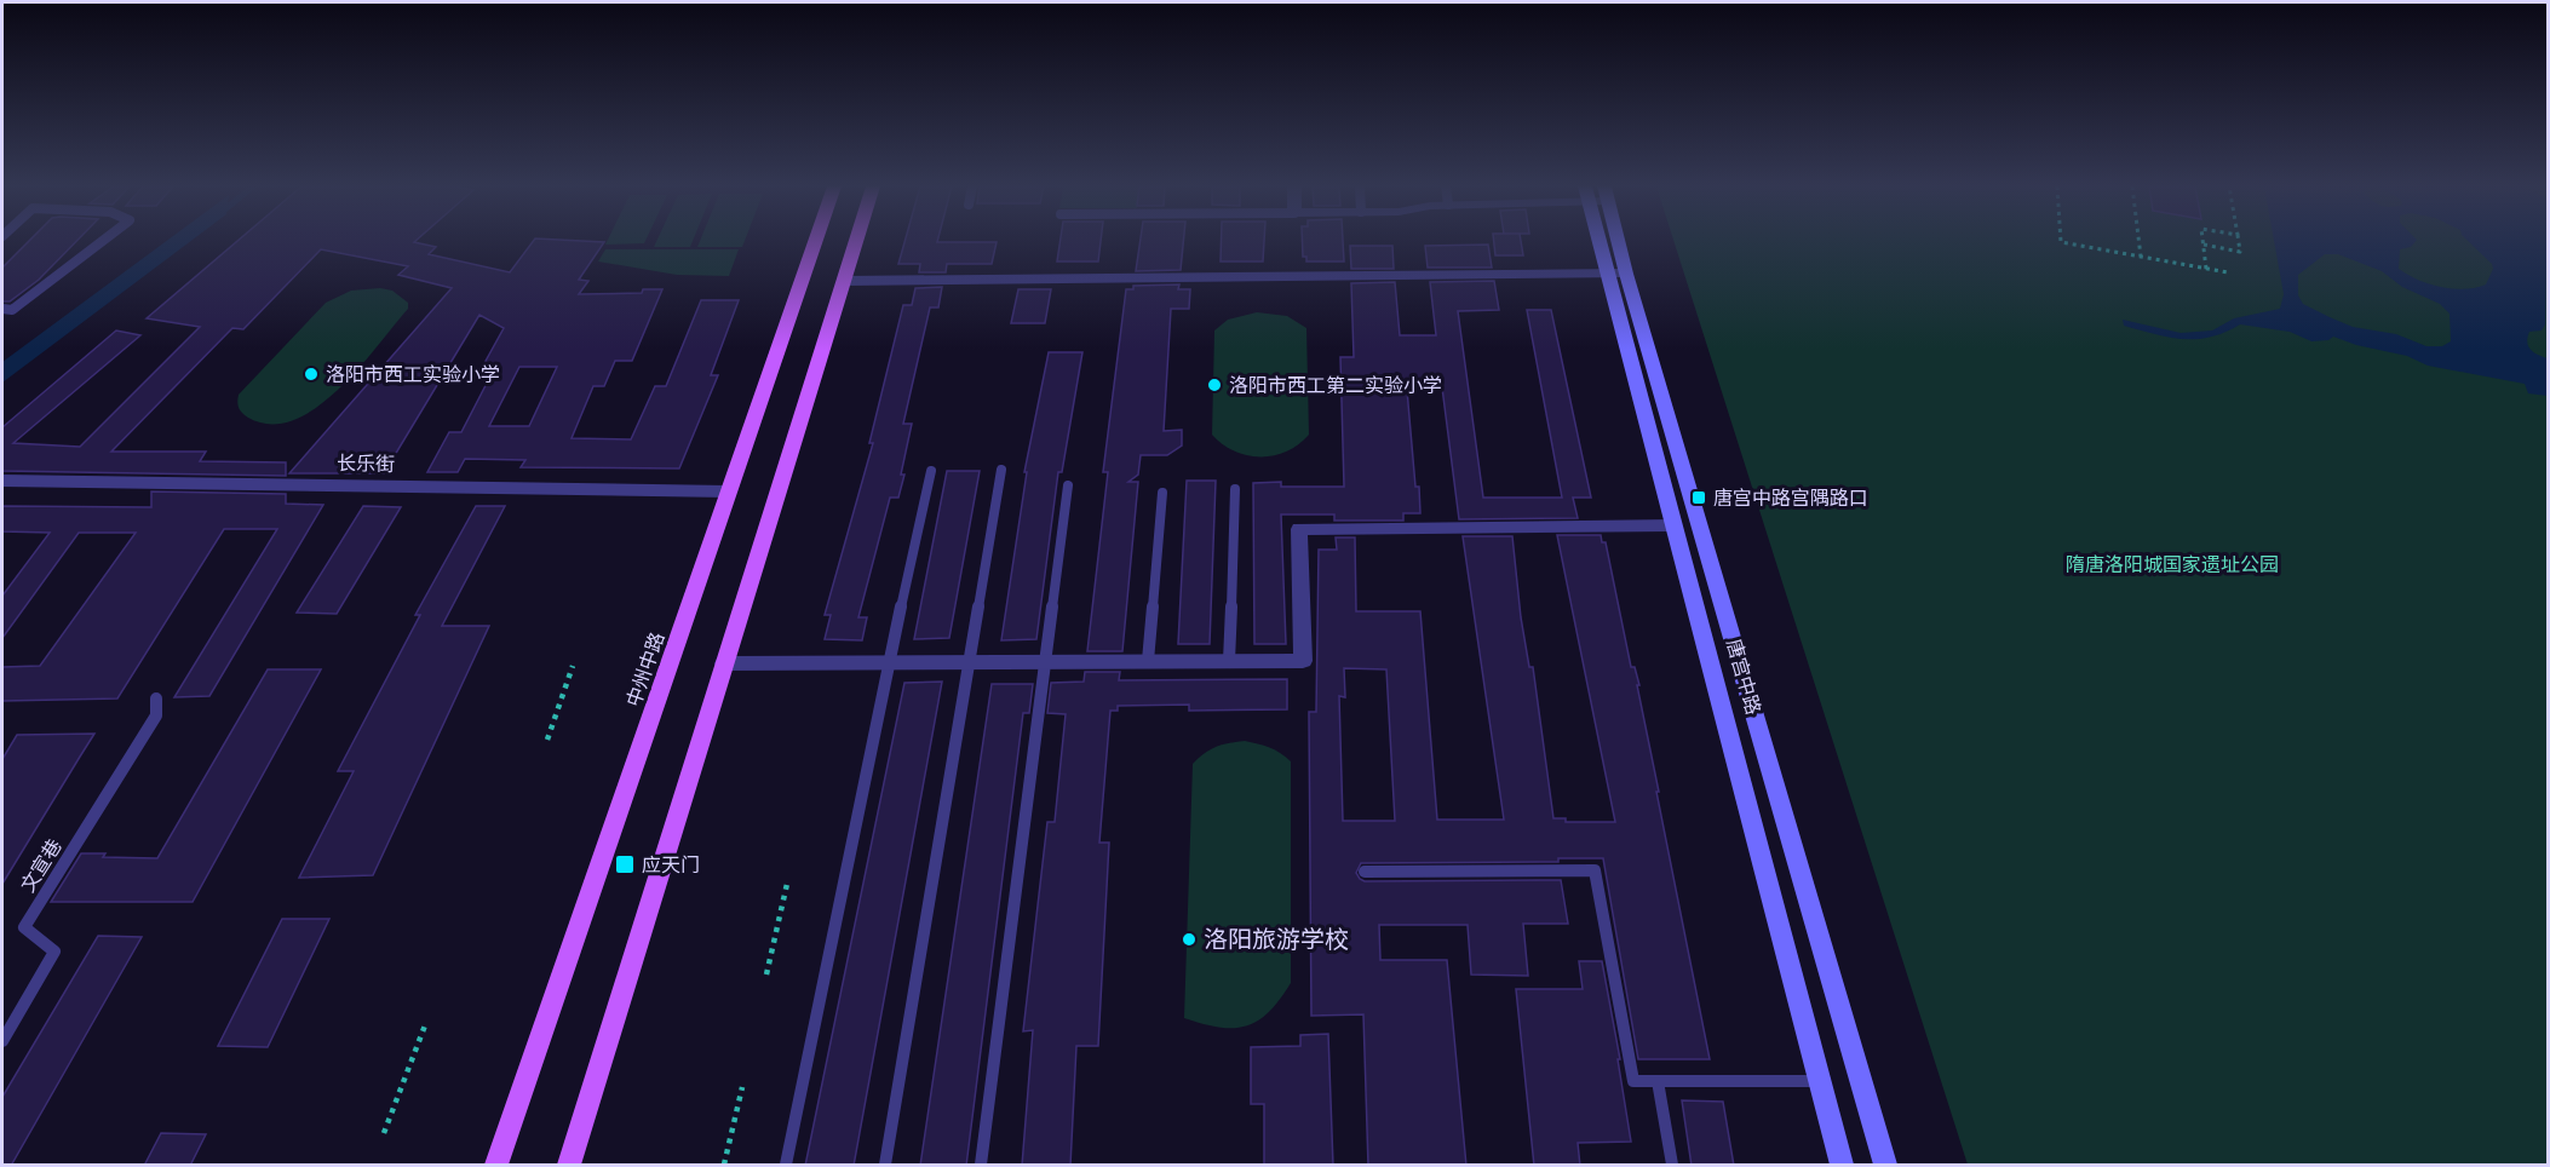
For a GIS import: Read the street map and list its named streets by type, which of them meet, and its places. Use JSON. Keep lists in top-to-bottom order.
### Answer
{
  "streets": {
    "main road": ["中州中路", "唐宫中路"],
    "street": ["长乐街"],
    "lane": ["文宣巷"]
  },
  "crossings": [
    ["长乐街", "中州中路"]
  ],
  "parks": ["隋唐洛阳城国家遗址公园"],
  "places": {
    "other": ["洛阳市西工实验小学", "洛阳市西工第二实验小学", "洛阳旅游学校"],
    "transit": ["唐宫中路宫隅路口", "应天门"]
  }
}
